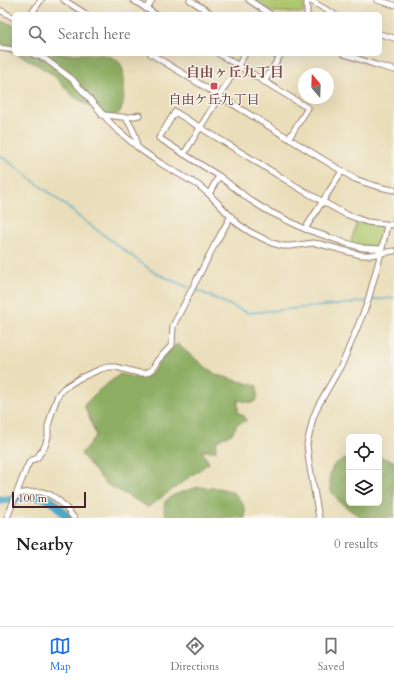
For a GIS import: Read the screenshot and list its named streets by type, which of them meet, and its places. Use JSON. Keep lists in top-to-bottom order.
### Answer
{
  "districts": ["自由ヶ丘九丁目"],
  "places": {
    "transit": ["自由ケ丘九丁目"]
  },
  "scale_bar": "100 m",
  "north": "top",
  "page": {
    "search": "Search here",
    "scale": "100 m",
    "heading": ["Nearby", "0 results"],
    "nav": ["Map", "Directions", "Saved"]
  }
}
